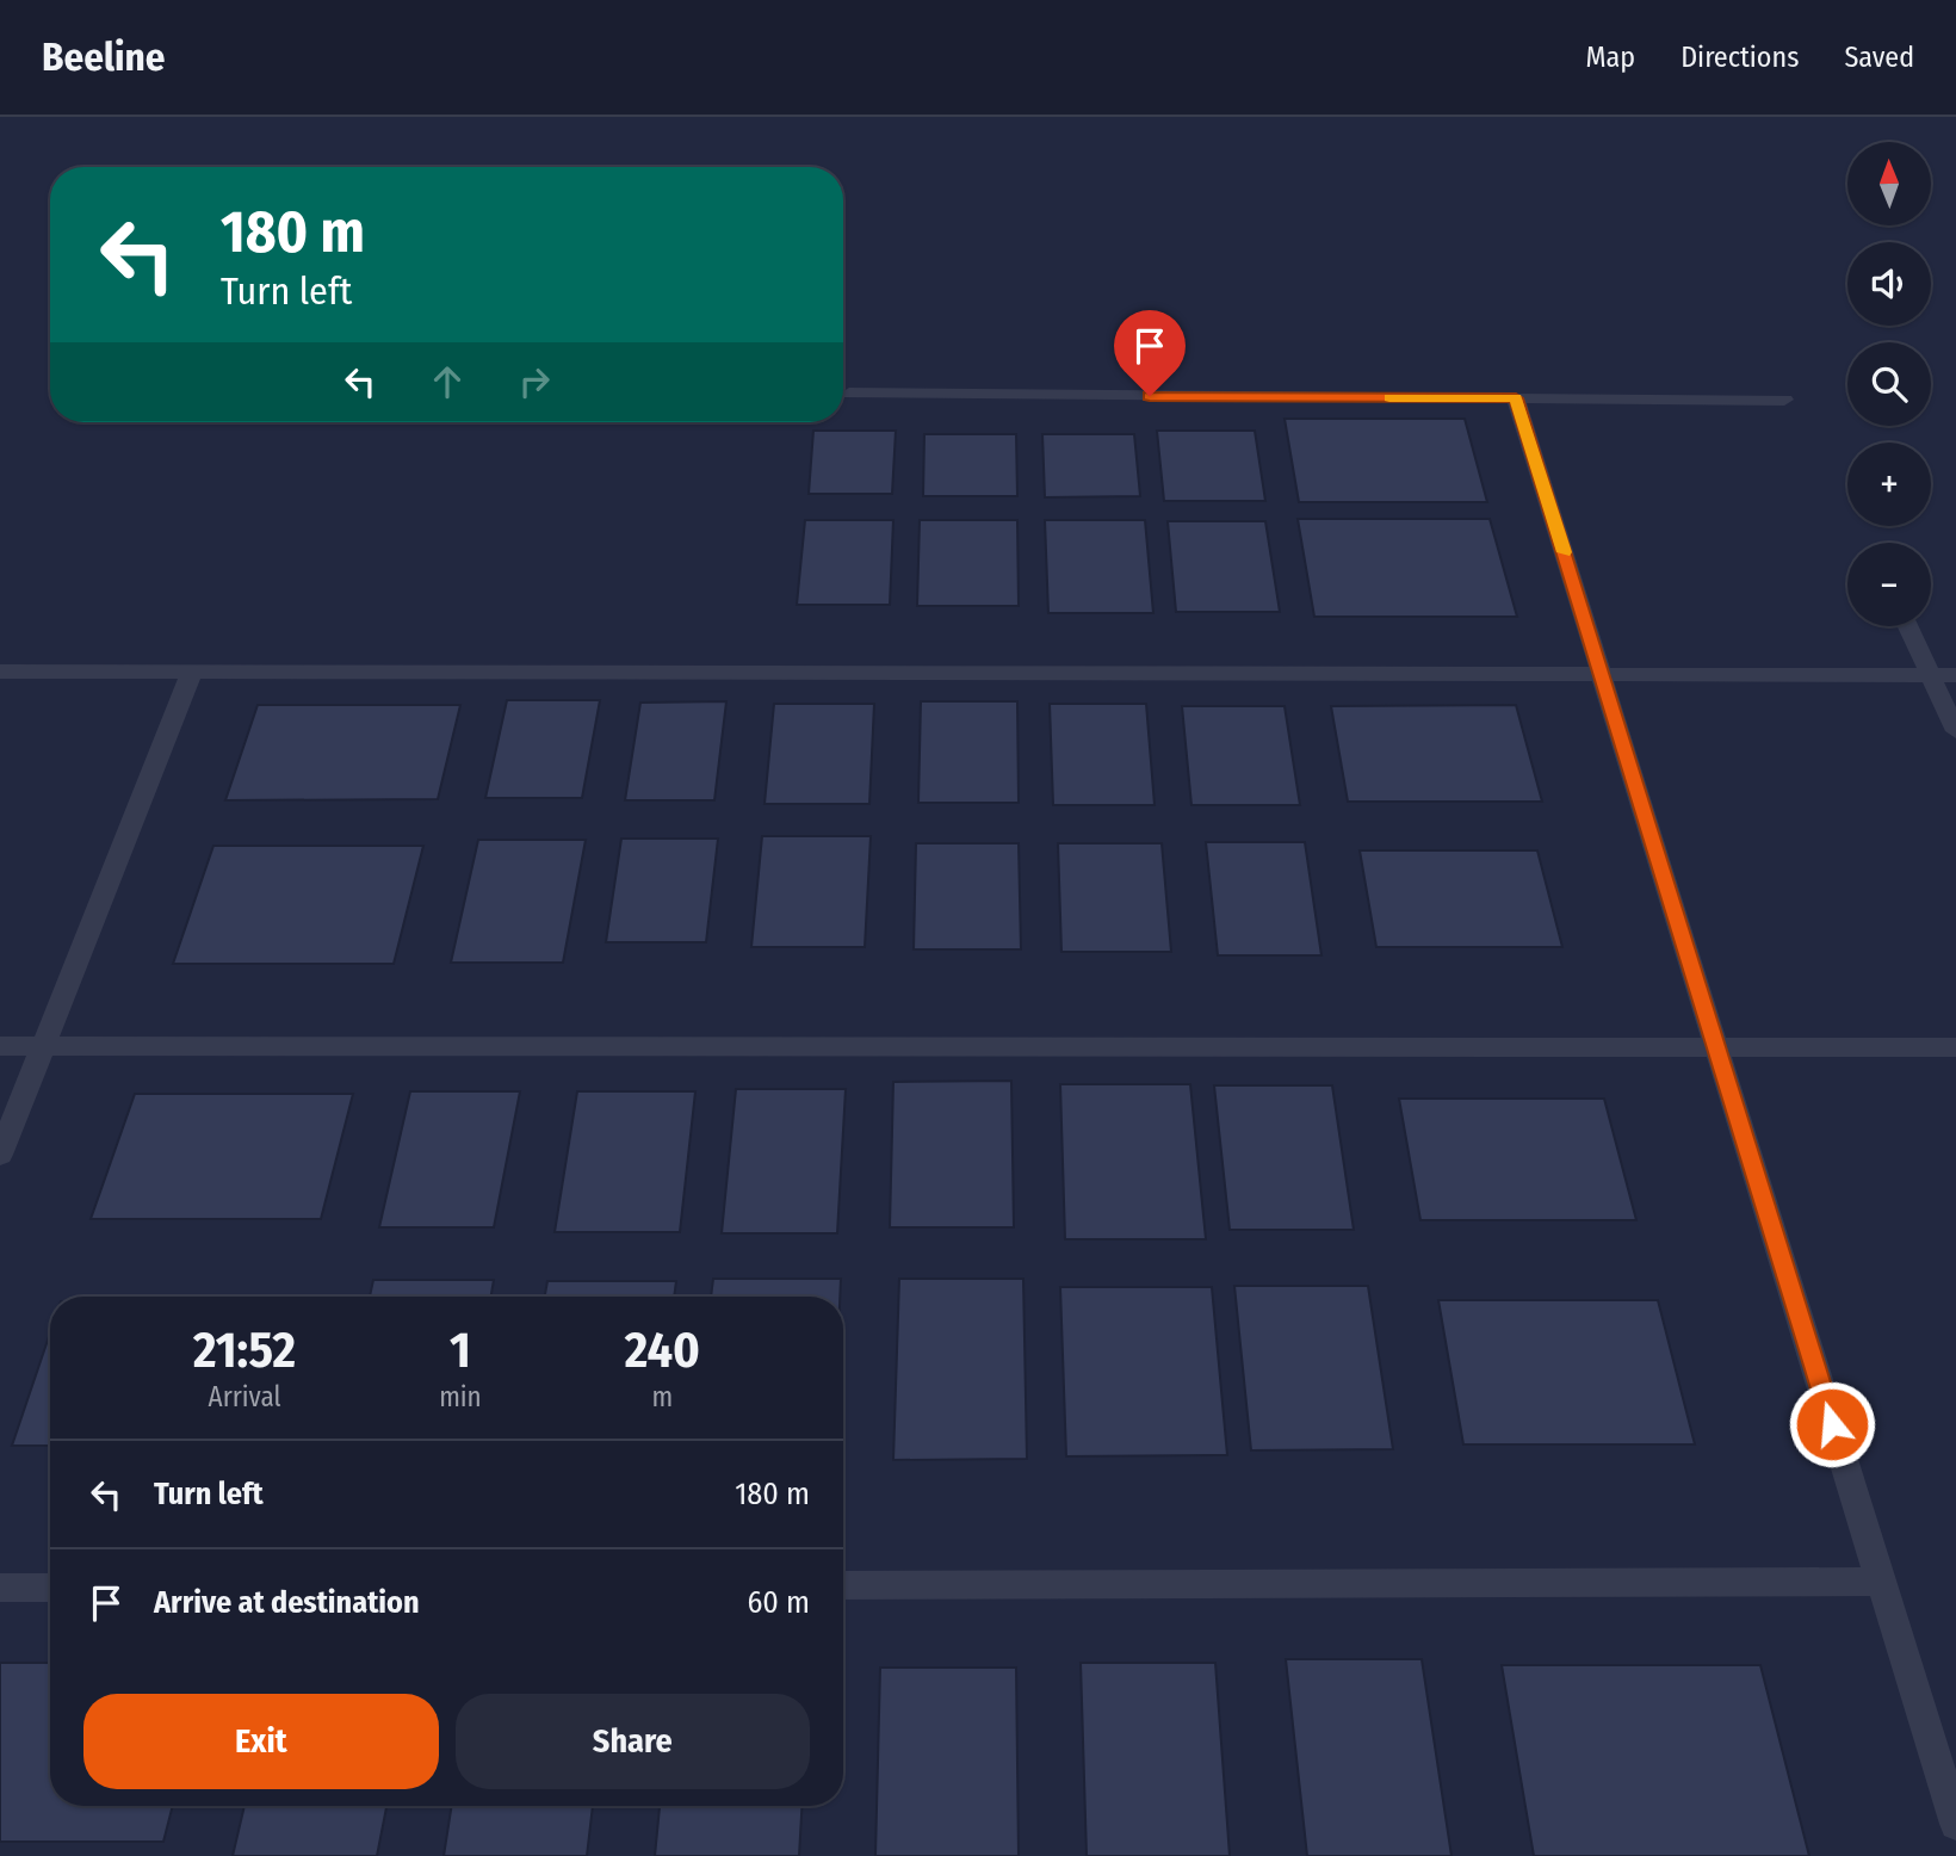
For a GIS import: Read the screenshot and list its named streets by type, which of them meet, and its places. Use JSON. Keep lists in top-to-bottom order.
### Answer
{
  "north": "top",
  "page": {
    "header": "Beeline",
    "nav": ["Map", "Directions", "Saved"],
    "map_buttons": ["+", "−"],
    "turn": ["180 m", "Turn left"],
    "eta": [
      "21:52",
      "Arrival",
      "1",
      "min",
      "240",
      "m"
    ],
    "list": [
      {
        "name": "Turn left",
        "value": "180 m"
      },
      {
        "name": "Arrive at destination",
        "value": "60 m"
      }
    ],
    "buttons": ["Exit", "Share"]
  }
}
